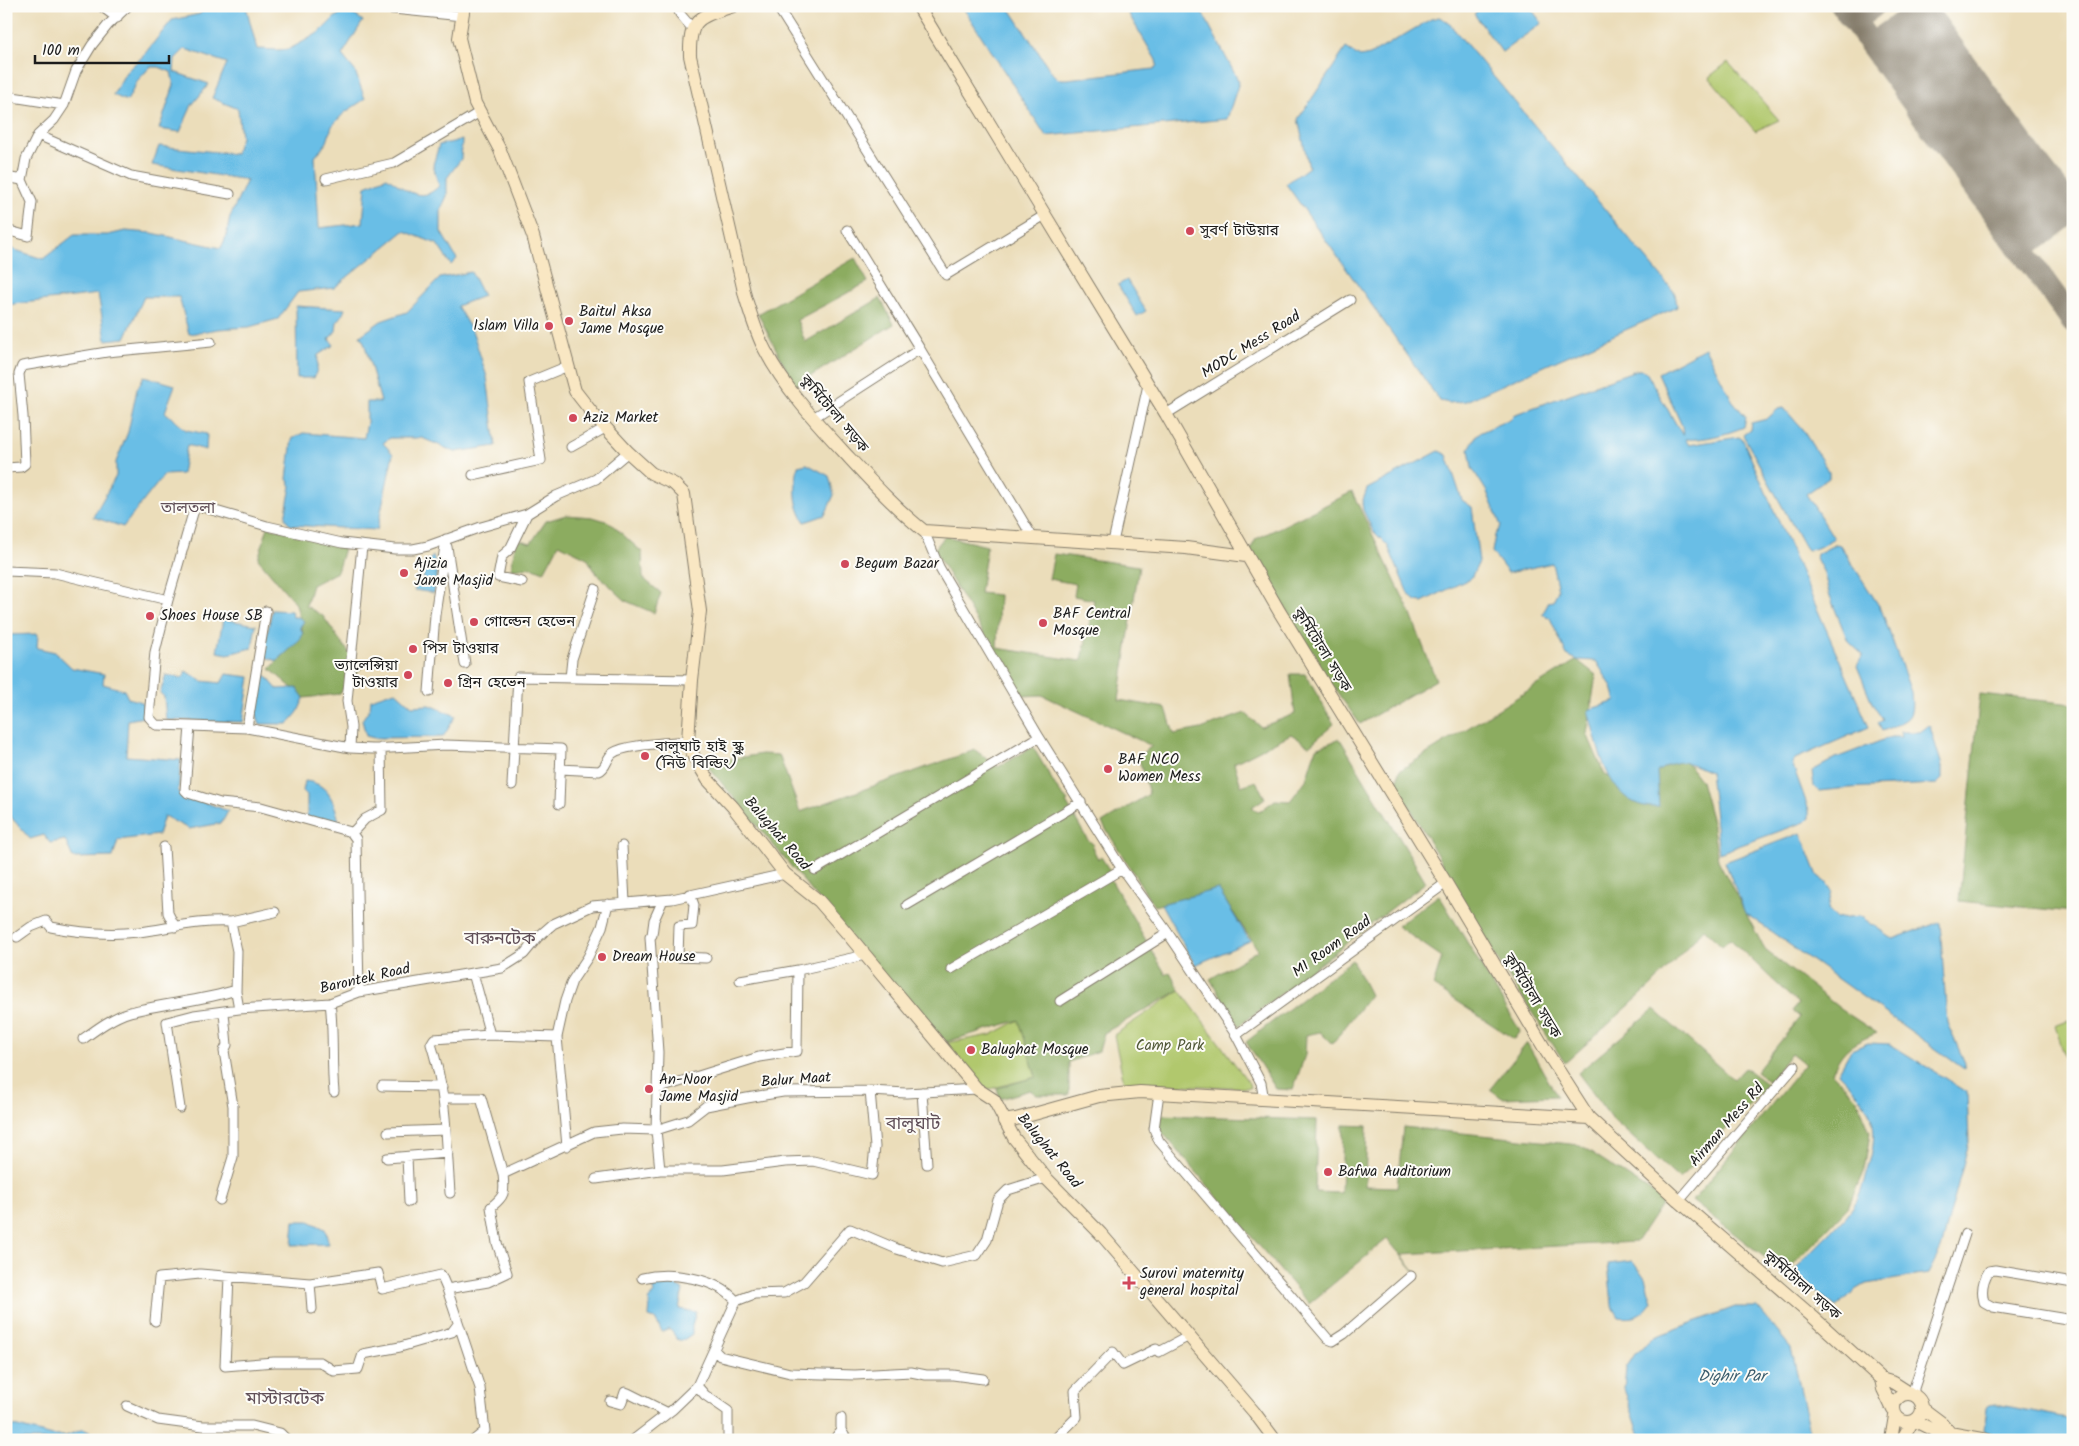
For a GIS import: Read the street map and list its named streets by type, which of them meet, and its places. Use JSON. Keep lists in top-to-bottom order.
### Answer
{
  "streets": {
    "street": [
      "MODC Mess Road",
      "কুর্মিটোলা সড়ক",
      "Balughat Road",
      "MI Room Road",
      "Barontek Road",
      "Balur Maat",
      "Airman Mess Rd"
    ]
  },
  "crossings": [
    ["MODC Mess Road", "কুর্মিটোলা সড়ক"],
    ["কুর্মিটোলা সড়ক", "MI Room Road"],
    ["কুর্মিটোলা সড়ক", "Airman Mess Rd"],
    ["Balughat Road", "Barontek Road"],
    ["Balughat Road", "Balur Maat"]
  ],
  "districts": [
    "তালতলা",
    "বারুনটেক",
    "বালুঘাট",
    "মাস্টারটেক"
  ],
  "water": ["Dighir Par"],
  "parks": ["Camp Park"],
  "places": {
    "other": [
      "সুবর্ণ টাউয়ার",
      "Baitul Aksa Jame Mosque",
      "Islam Villa",
      "Aziz Market",
      "Begum Bazar",
      "Ajizia Jame Masjid",
      "Shoes House SB",
      "গোল্ডেন হেভেন",
      "BAF Central Mosque",
      "পিস টাওয়ার",
      "ভ্যালেন্সিয়া টাওয়ার",
      "গ্রিন হেভেন",
      "বালুঘাট হাই স্কুল (নিউ বিল্ডিং)",
      "BAF NCO Women Mess",
      "Dream House",
      "Balughat Mosque",
      "An-Noor Jame Masjid",
      "Bafwa Auditorium"
    ],
    "health": ["Surovi maternity general hospital"]
  },
  "scale_bar": "100 m"
}
